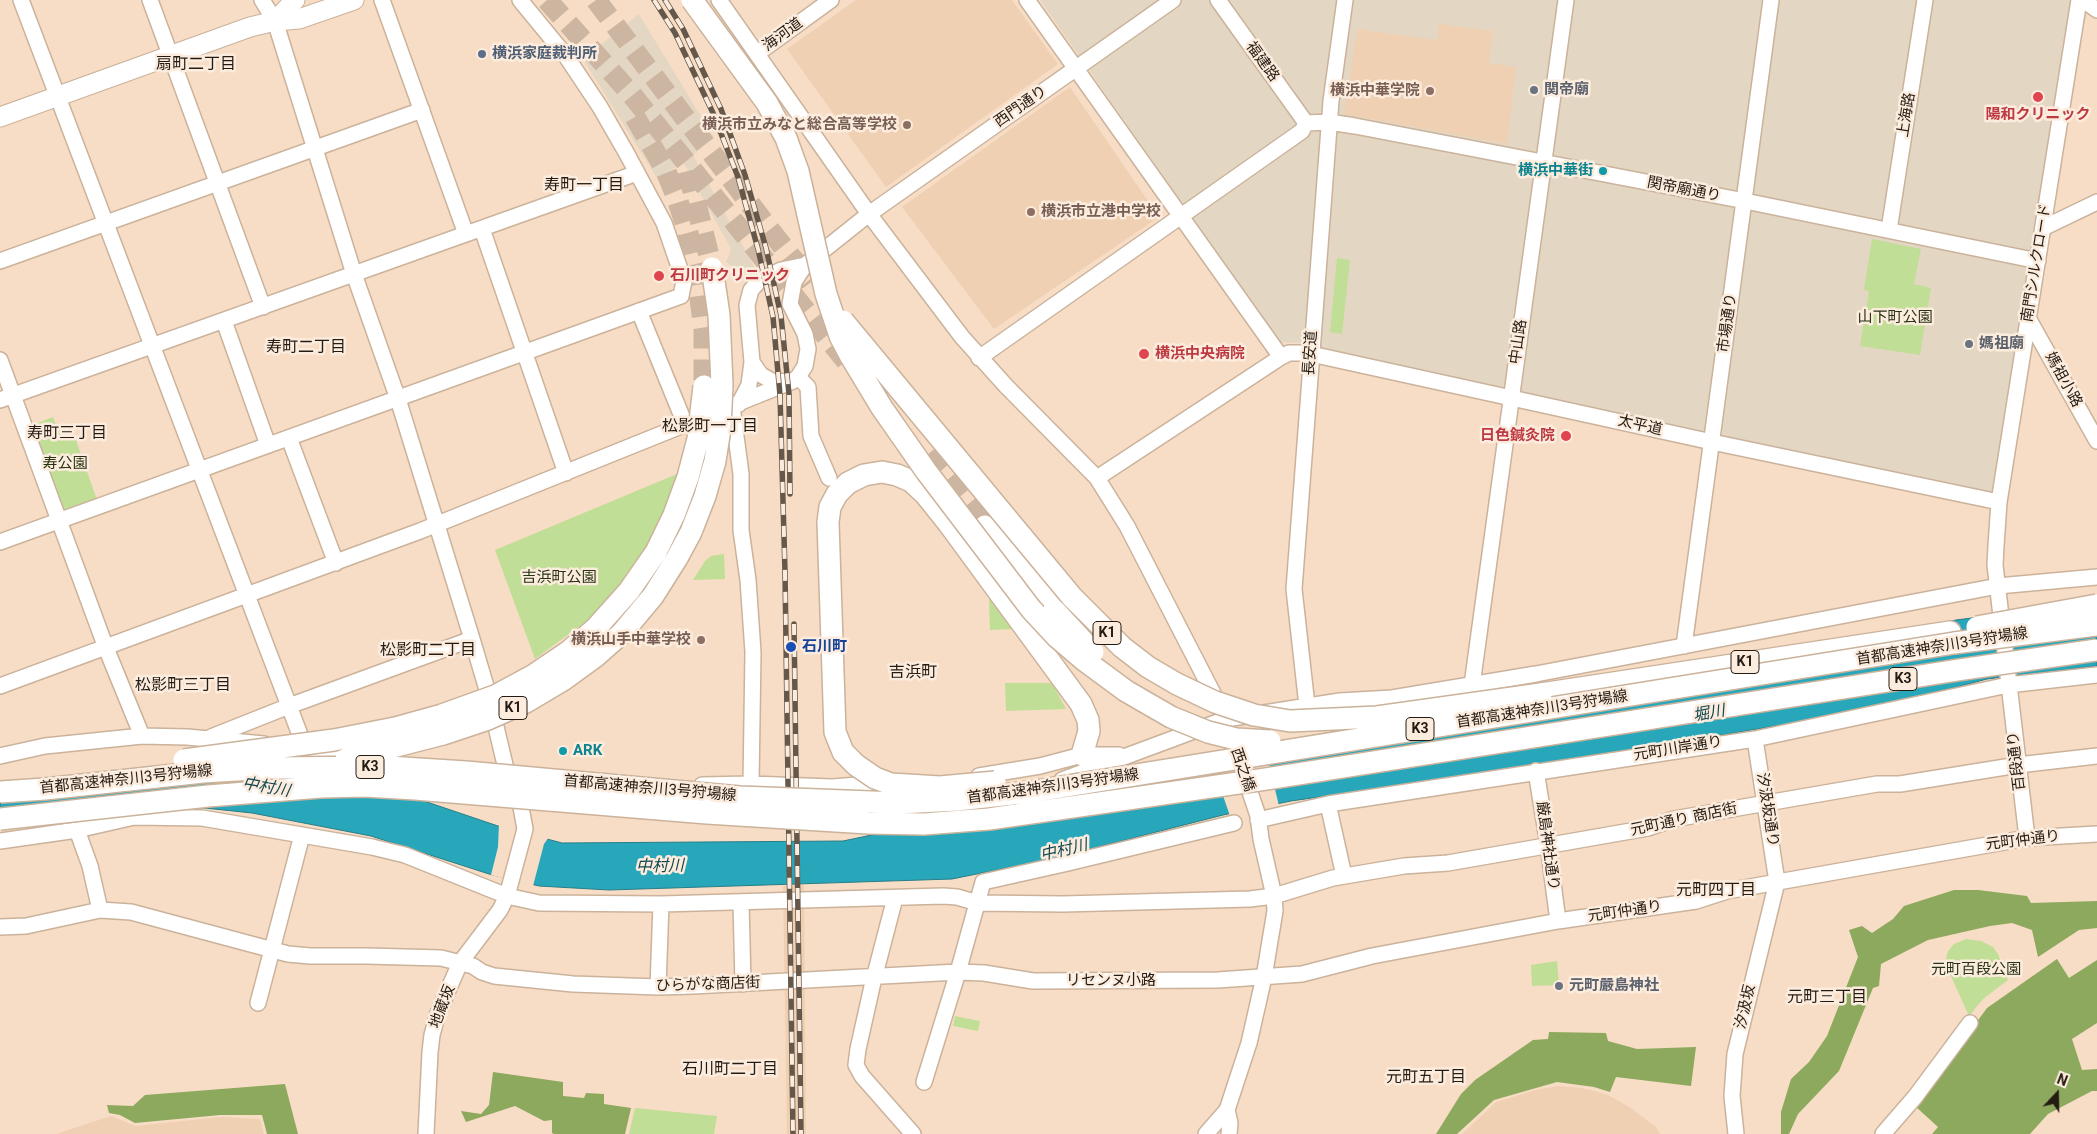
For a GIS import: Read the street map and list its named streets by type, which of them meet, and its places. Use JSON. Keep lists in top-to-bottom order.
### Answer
{
  "streets": {
    "highway": ["K1", "首都高速神奈川3号狩場線", "K3"],
    "street": [
      "海河道",
      "福建路",
      "西門通り",
      "上海路",
      "関帝廟通り",
      "南門シルクロード",
      "市場通り",
      "中山路",
      "長安道",
      "媽祖小路",
      "太平道",
      "元町川岸通り",
      "百段通り",
      "西之橋",
      "汐汲坂通り",
      "元町通り 商店街",
      "元町仲通り",
      "厳島神社通り",
      "リセンヌ小路",
      "ひらがな商店街",
      "地蔵坂",
      "汐汲坂"
    ]
  },
  "crossings": [
    ["海河道", "西之橋"],
    ["福建路", "関帝廟通り"],
    ["西門通り", "K1"],
    ["西門通り", "西之橋"],
    ["上海路", "関帝廟通り"],
    ["関帝廟通り", "南門シルクロード"],
    ["関帝廟通り", "市場通り"],
    ["関帝廟通り", "中山路"],
    ["関帝廟通り", "長安道"],
    ["南門シルクロード", "媽祖小路"],
    ["南門シルクロード", "太平道"],
    ["南門シルクロード", "百段通り"],
    ["市場通り", "太平道"],
    ["中山路", "太平道"],
    ["長安道", "太平道"],
    ["K1", "首都高速神奈川3号狩場線"],
    ["元町川岸通り", "百段通り"],
    ["元町川岸通り", "西之橋"],
    ["元町川岸通り", "汐汲坂通り"],
    ["元町川岸通り", "厳島神社通り"],
    ["百段通り", "元町通り 商店街"],
    ["百段通り", "元町仲通り"],
    ["西之橋", "元町通り 商店街"],
    ["西之橋", "リセンヌ小路"],
    ["汐汲坂通り", "元町通り 商店街"],
    ["汐汲坂通り", "元町仲通り"],
    ["汐汲坂通り", "汐汲坂"],
    ["元町通り 商店街", "厳島神社通り"],
    ["元町通り 商店街", "地蔵坂"],
    ["元町仲通り", "厳島神社通り"],
    ["元町仲通り", "リセンヌ小路"],
    ["元町仲通り", "汐汲坂"],
    ["リセンヌ小路", "ひらがな商店街"],
    ["ひらがな商店街", "地蔵坂"]
  ],
  "districts": [
    "扇町二丁目",
    "寿町一丁目",
    "寿町二丁目",
    "松影町一丁目",
    "寿町三丁目",
    "松影町二丁目",
    "吉浜町",
    "松影町三丁目",
    "元町四丁目",
    "元町三丁目",
    "石川町二丁目",
    "元町五丁目"
  ],
  "water": ["堀川", "中村川"],
  "parks": [
    "山下町公園",
    "寿公園",
    "吉浜町公園",
    "元町百段公園"
  ],
  "places": [
    "横浜家庭裁判所",
    "関帝廟",
    "横浜中華学院",
    "陽和クリニック",
    "横浜市立みなと総合高等学校",
    "横浜中華街",
    "横浜市立港中学校",
    "石川町クリニック",
    "媽祖廟",
    "横浜中央病院",
    "日色鍼灸院",
    "横浜山手中華学校",
    "石川町",
    "ARK",
    "元町嚴島神社"
  ],
  "north": "top"
}
